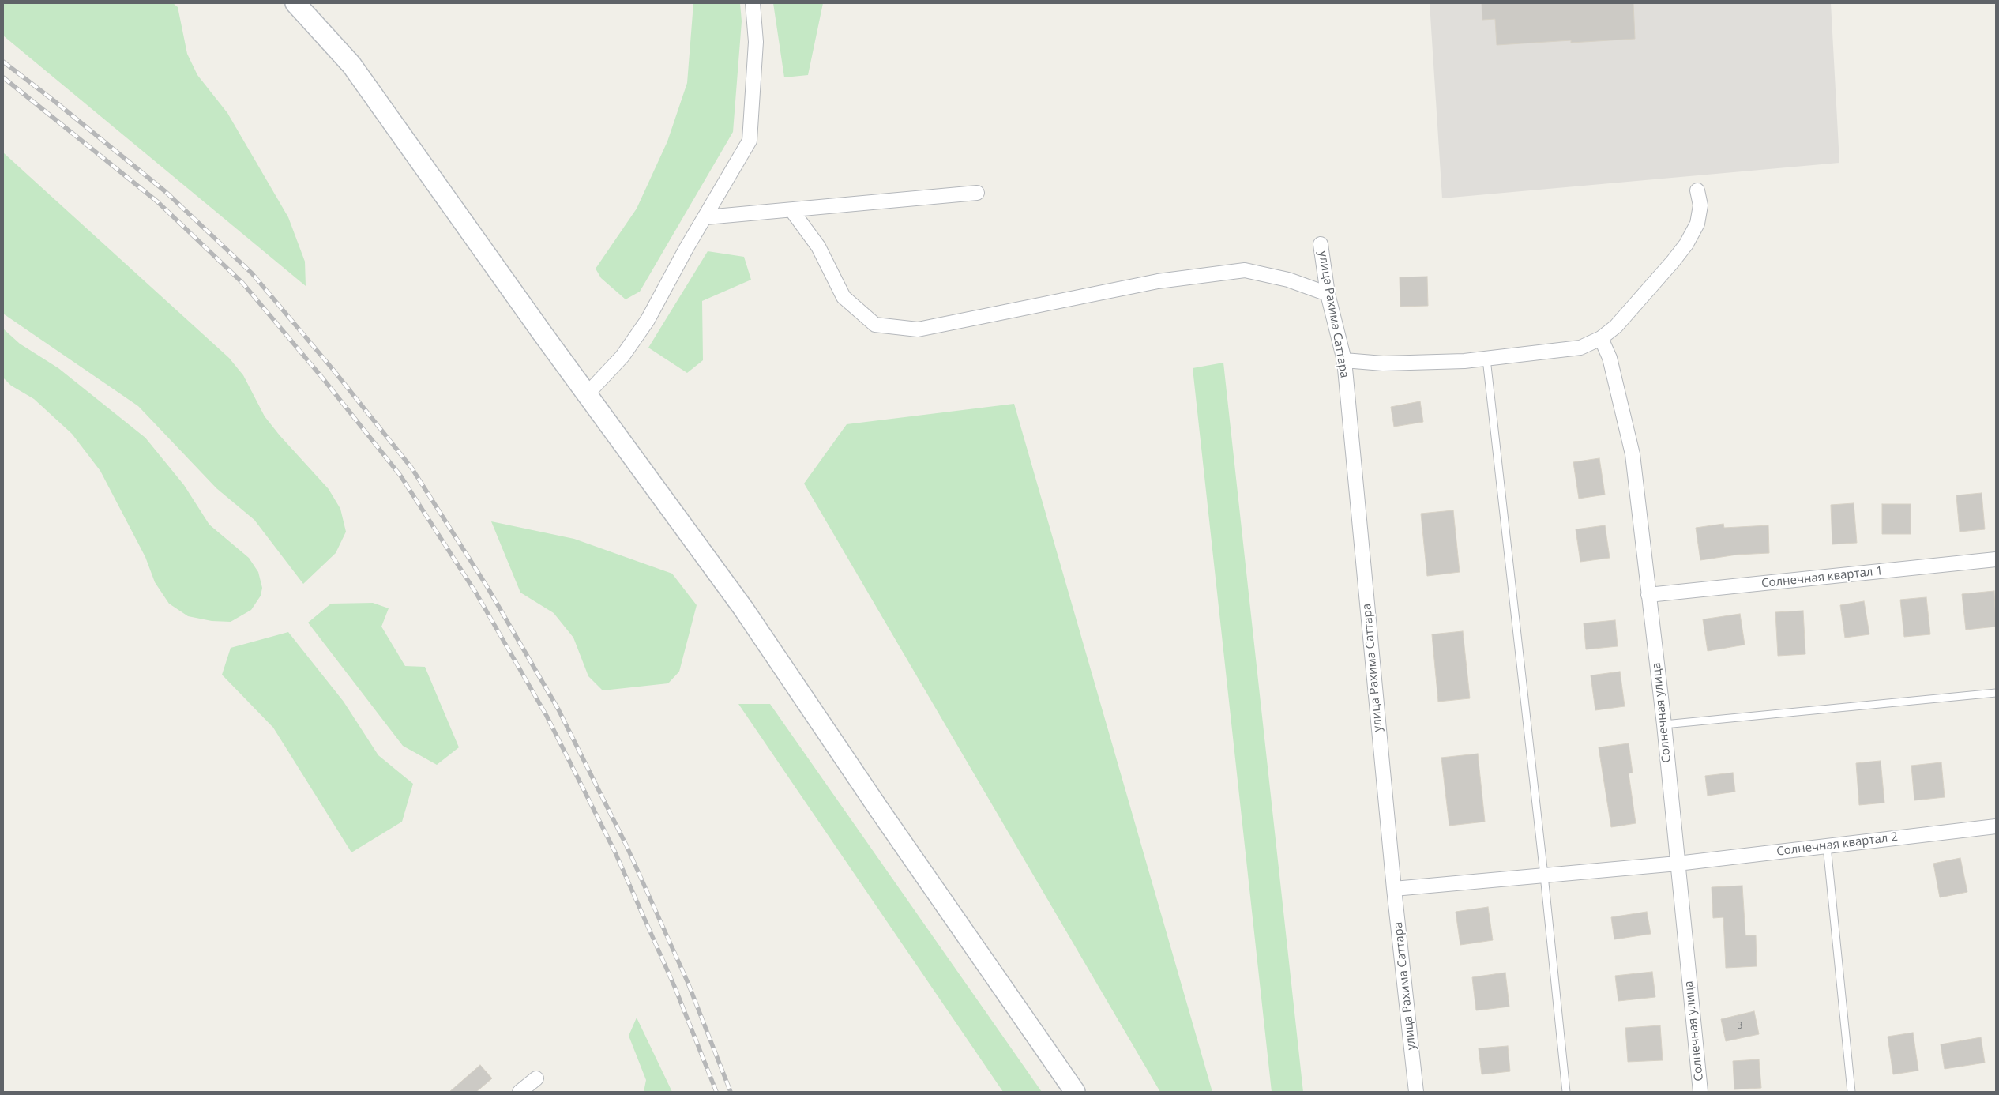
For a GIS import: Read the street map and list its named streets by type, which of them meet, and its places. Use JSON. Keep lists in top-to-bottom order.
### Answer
{
  "streets": {
    "street": [
      "улица Рахима Саттара",
      "Солнечная квартал 1",
      "Солнечная улица",
      "Солнечная квартал 2"
    ]
  },
  "crossings": [
    ["улица Рахима Саттара", "Солнечная квартал 2"],
    ["Солнечная квартал 1", "Солнечная улица"],
    ["Солнечная улица", "Солнечная квартал 2"]
  ],
  "house_numbers": ["3"]
}
